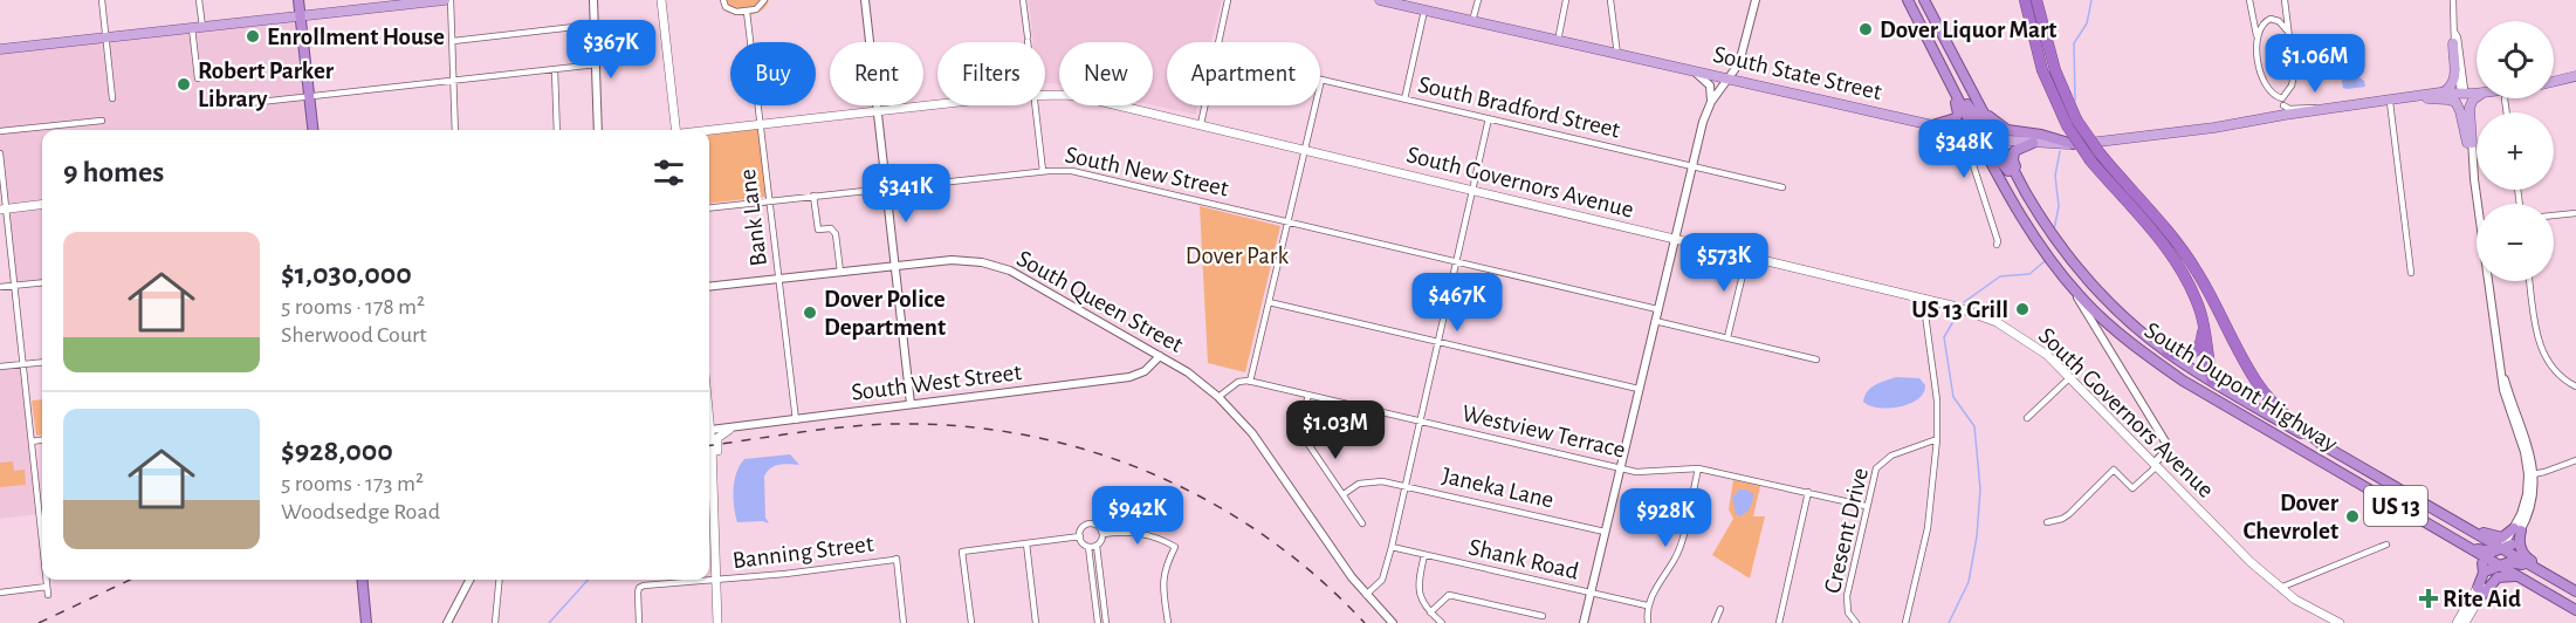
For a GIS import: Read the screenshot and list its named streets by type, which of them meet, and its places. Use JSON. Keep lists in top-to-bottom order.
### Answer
{
  "streets": {
    "highway": ["South Dupont Highway", "US 13"],
    "main road": ["South State Street", "South Governors Avenue"],
    "street": [
      "South Bradford Street",
      "South New Street",
      "Bank Lane",
      "South Queen Street",
      "South West Street",
      "Westview Terrace",
      "Janeka Lane",
      "Cresent Drive",
      "Banning Street",
      "Shank Road"
    ]
  },
  "crossings": [
    ["South State Street", "South Dupont Highway"],
    ["South New Street", "Bank Lane"],
    ["South Governors Avenue", "Bank Lane"],
    ["Bank Lane", "South Queen Street"],
    ["Bank Lane", "South West Street"],
    ["South Queen Street", "South West Street"],
    ["Westview Terrace", "Cresent Drive"]
  ],
  "parks": ["Dover Park"],
  "places": {
    "other": [
      "Dover Liquor Mart",
      "Enrollment House",
      "Robert Parker Library",
      "US 13 Grill",
      "Dover Police Department",
      "Dover Chevrolet"
    ],
    "health": ["Rite Aid"]
  },
  "page": {
    "price": [
      "$367K",
      "$1.06M",
      "$348K",
      "$341K",
      "$573K",
      "$467K",
      "$1.03M",
      "$942K",
      "$928K"
    ],
    "map_buttons": ["+", "−"],
    "chip": [
      "Buy",
      "Rent",
      "Filters",
      "New",
      "Apartment"
    ],
    "heading": "9 homes",
    "list": [
      {
        "name": "$1,030,000",
        "note": "5 rooms · 178 m² · Sherwood Court"
      },
      {
        "name": "$928,000",
        "note": "5 rooms · 173 m² · Woodsedge Road"
      }
    ]
  }
}
